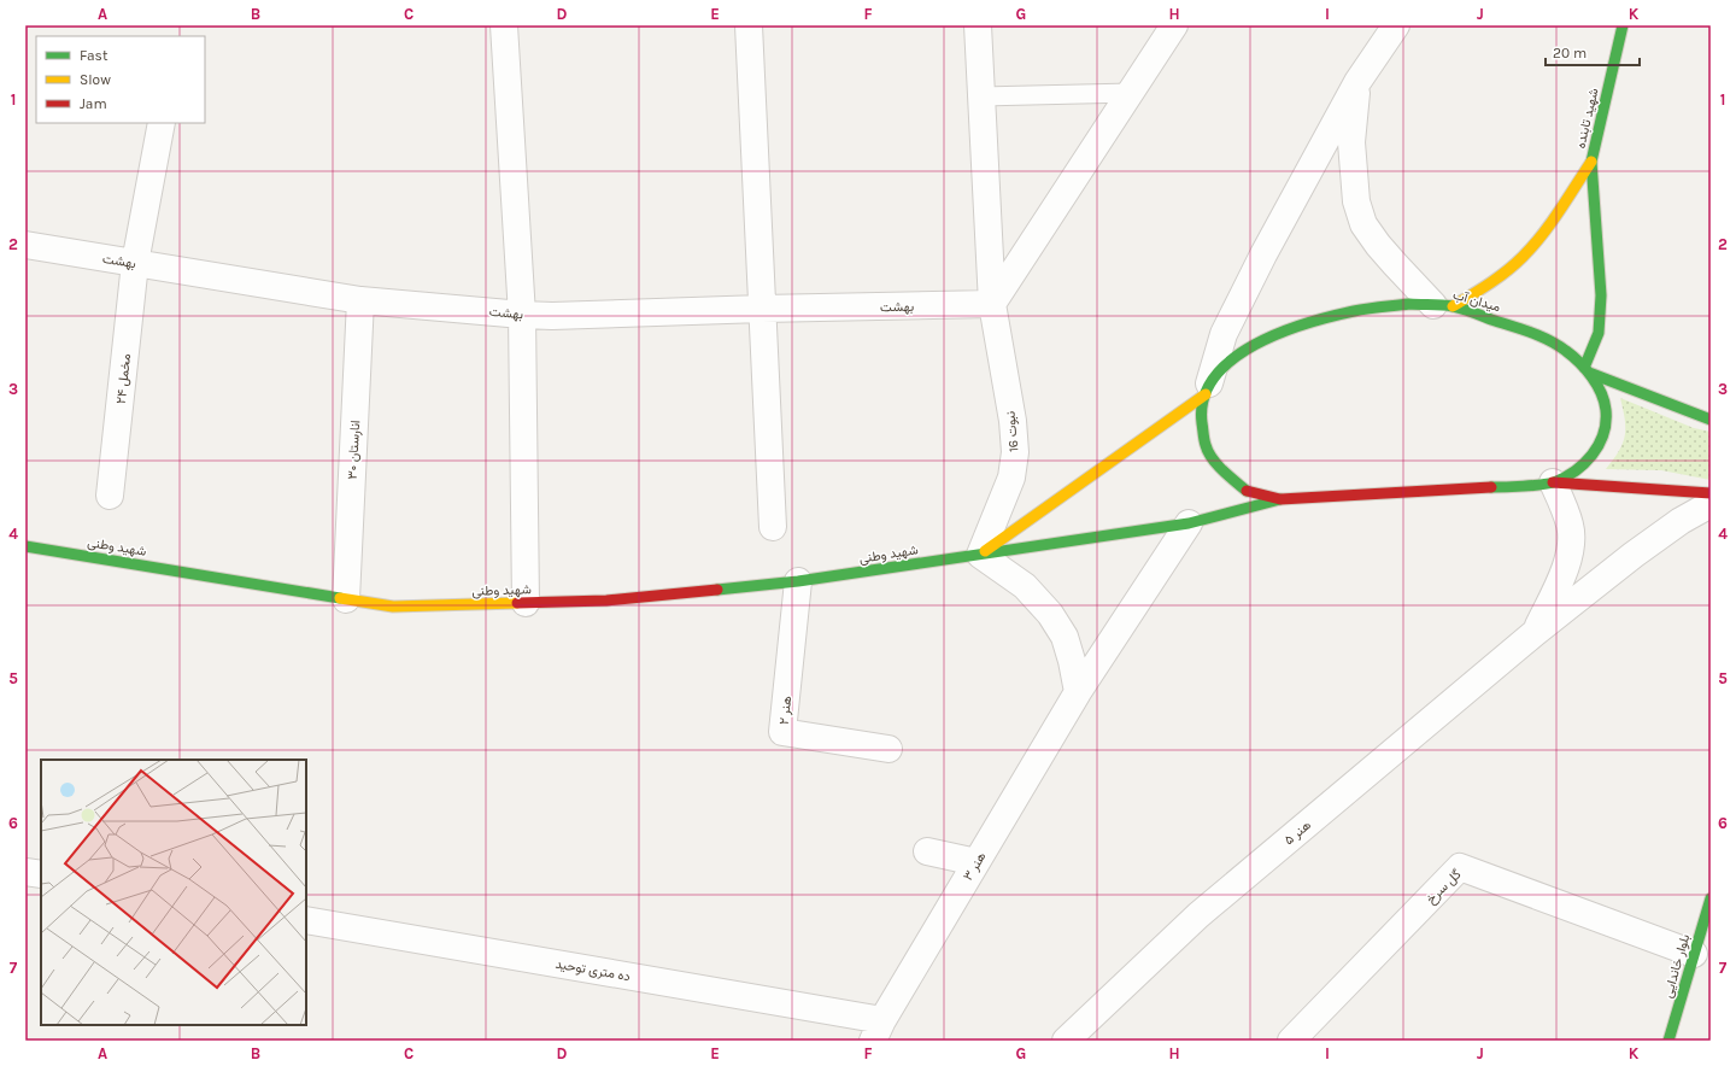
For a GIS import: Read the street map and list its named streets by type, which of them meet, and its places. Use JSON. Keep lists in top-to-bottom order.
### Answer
{
  "streets": {
    "main road": [
      "شهید تابنده",
      "میدان آب",
      "شهید وطنی",
      "بلوار خاندایی"
    ],
    "street": [
      "بهشت",
      "مخمل ۲۴",
      "نبوت 16",
      "انارستان ۳۰",
      "هنر ۲",
      "هنر ۵",
      "هنر ۳",
      "گل سرخ",
      "ده متری توحید"
    ]
  },
  "crossings": [
    ["بهشت", "مخمل ۲۴"],
    ["بهشت", "نبوت 16"],
    ["بهشت", "انارستان ۳۰"],
    ["میدان آب", "شهید وطنی"],
    ["نبوت 16", "شهید وطنی"],
    ["انارستان ۳۰", "شهید وطنی"],
    ["شهید وطنی", "هنر ۲"],
    ["شهید وطنی", "هنر ۳"],
    ["هنر ۳", "ده متری توحید"],
    ["گل سرخ", "بلوار خاندایی"]
  ],
  "legend": ["Fast", "Slow", "Jam"],
  "scale_bar": "20 m",
  "grid": {
    "columns": [
      "A",
      "B",
      "C",
      "D",
      "E",
      "F",
      "G",
      "H",
      "I",
      "J",
      "K"
    ],
    "rows": [
      "1",
      "2",
      "3",
      "4",
      "5",
      "6",
      "7"
    ]
  }
}
